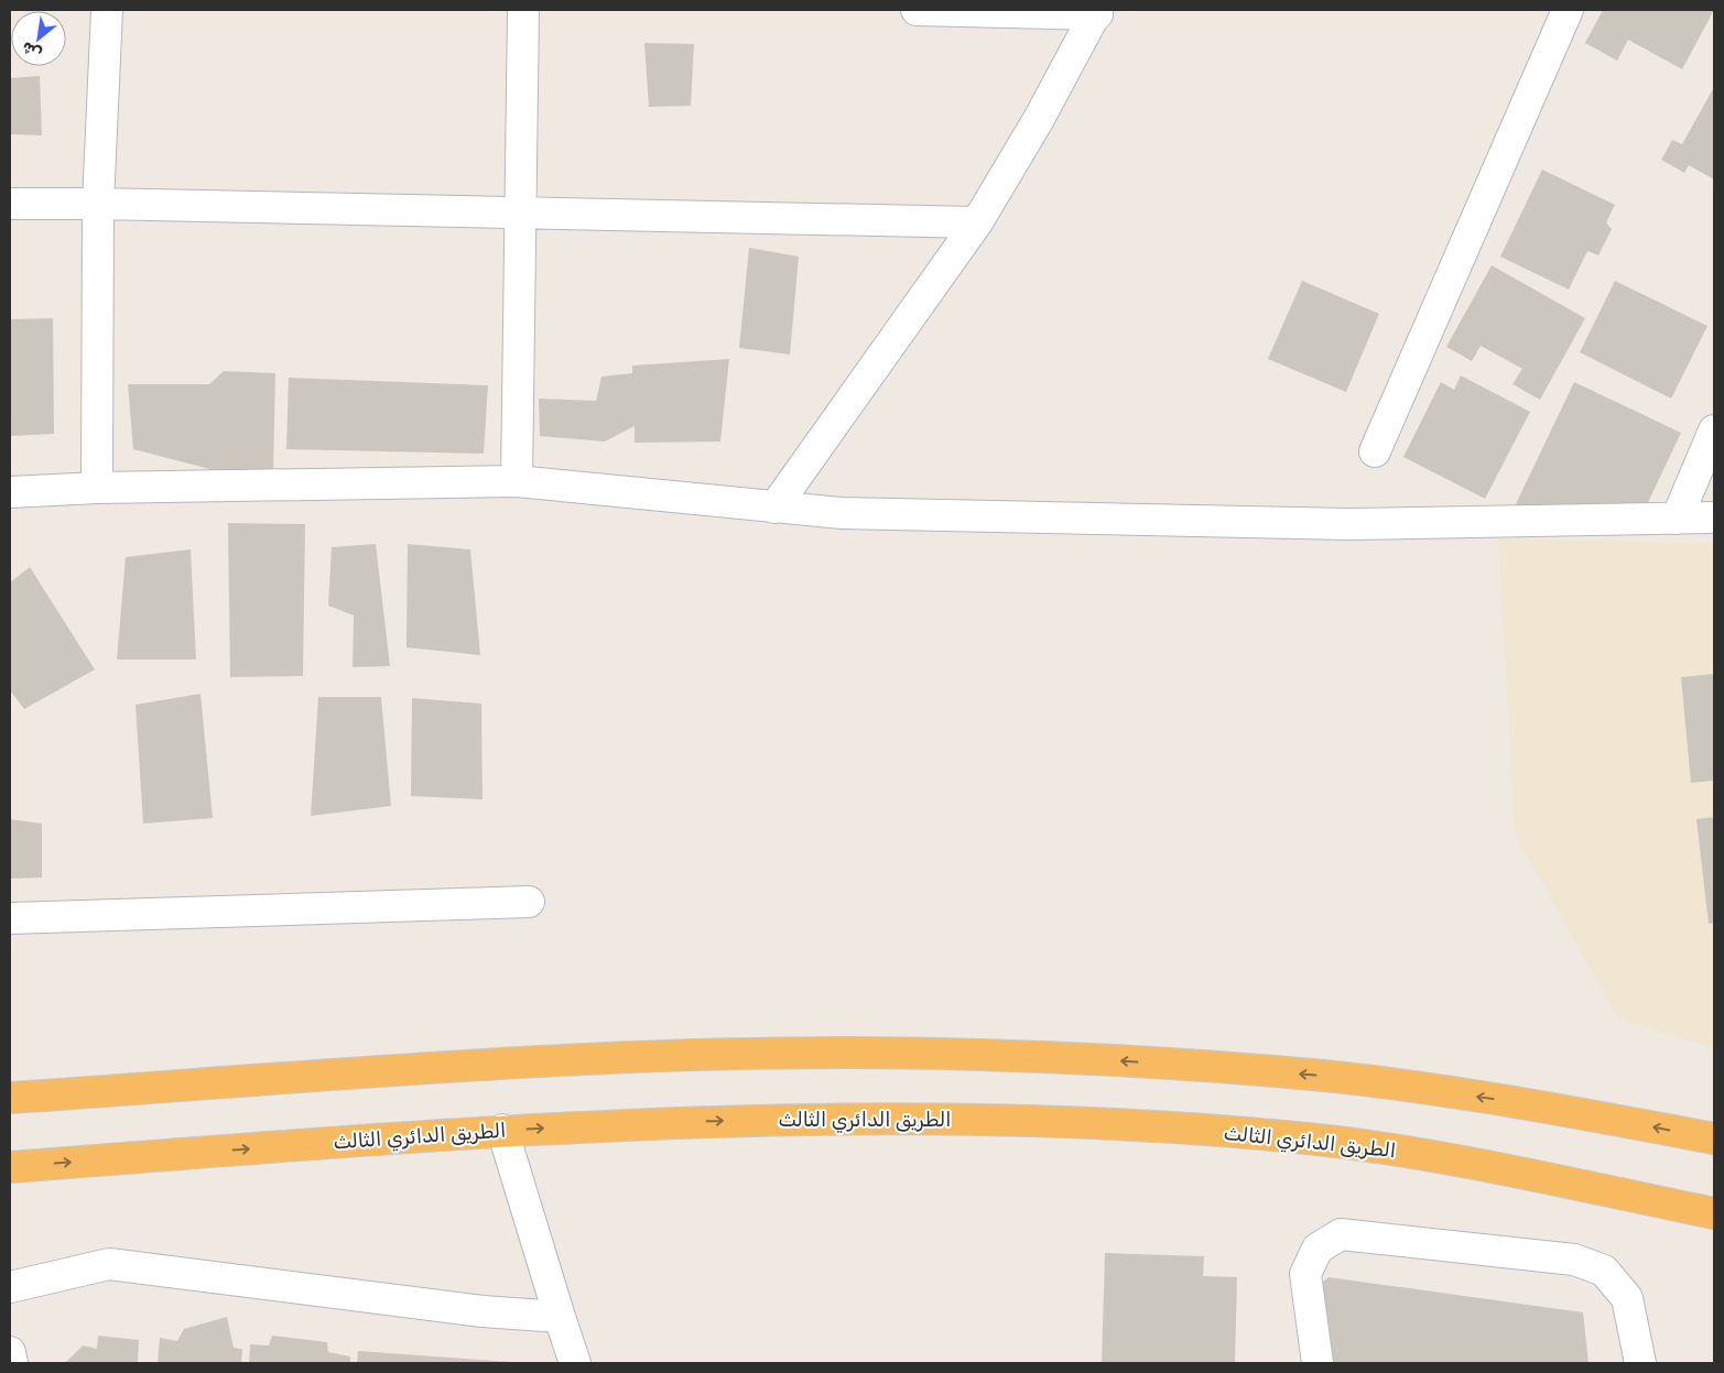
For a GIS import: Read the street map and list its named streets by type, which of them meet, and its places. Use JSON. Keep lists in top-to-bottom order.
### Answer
{
  "streets": {
    "highway": ["الطريق الدائري الثالث"]
  },
  "north": "bottom left"
}
